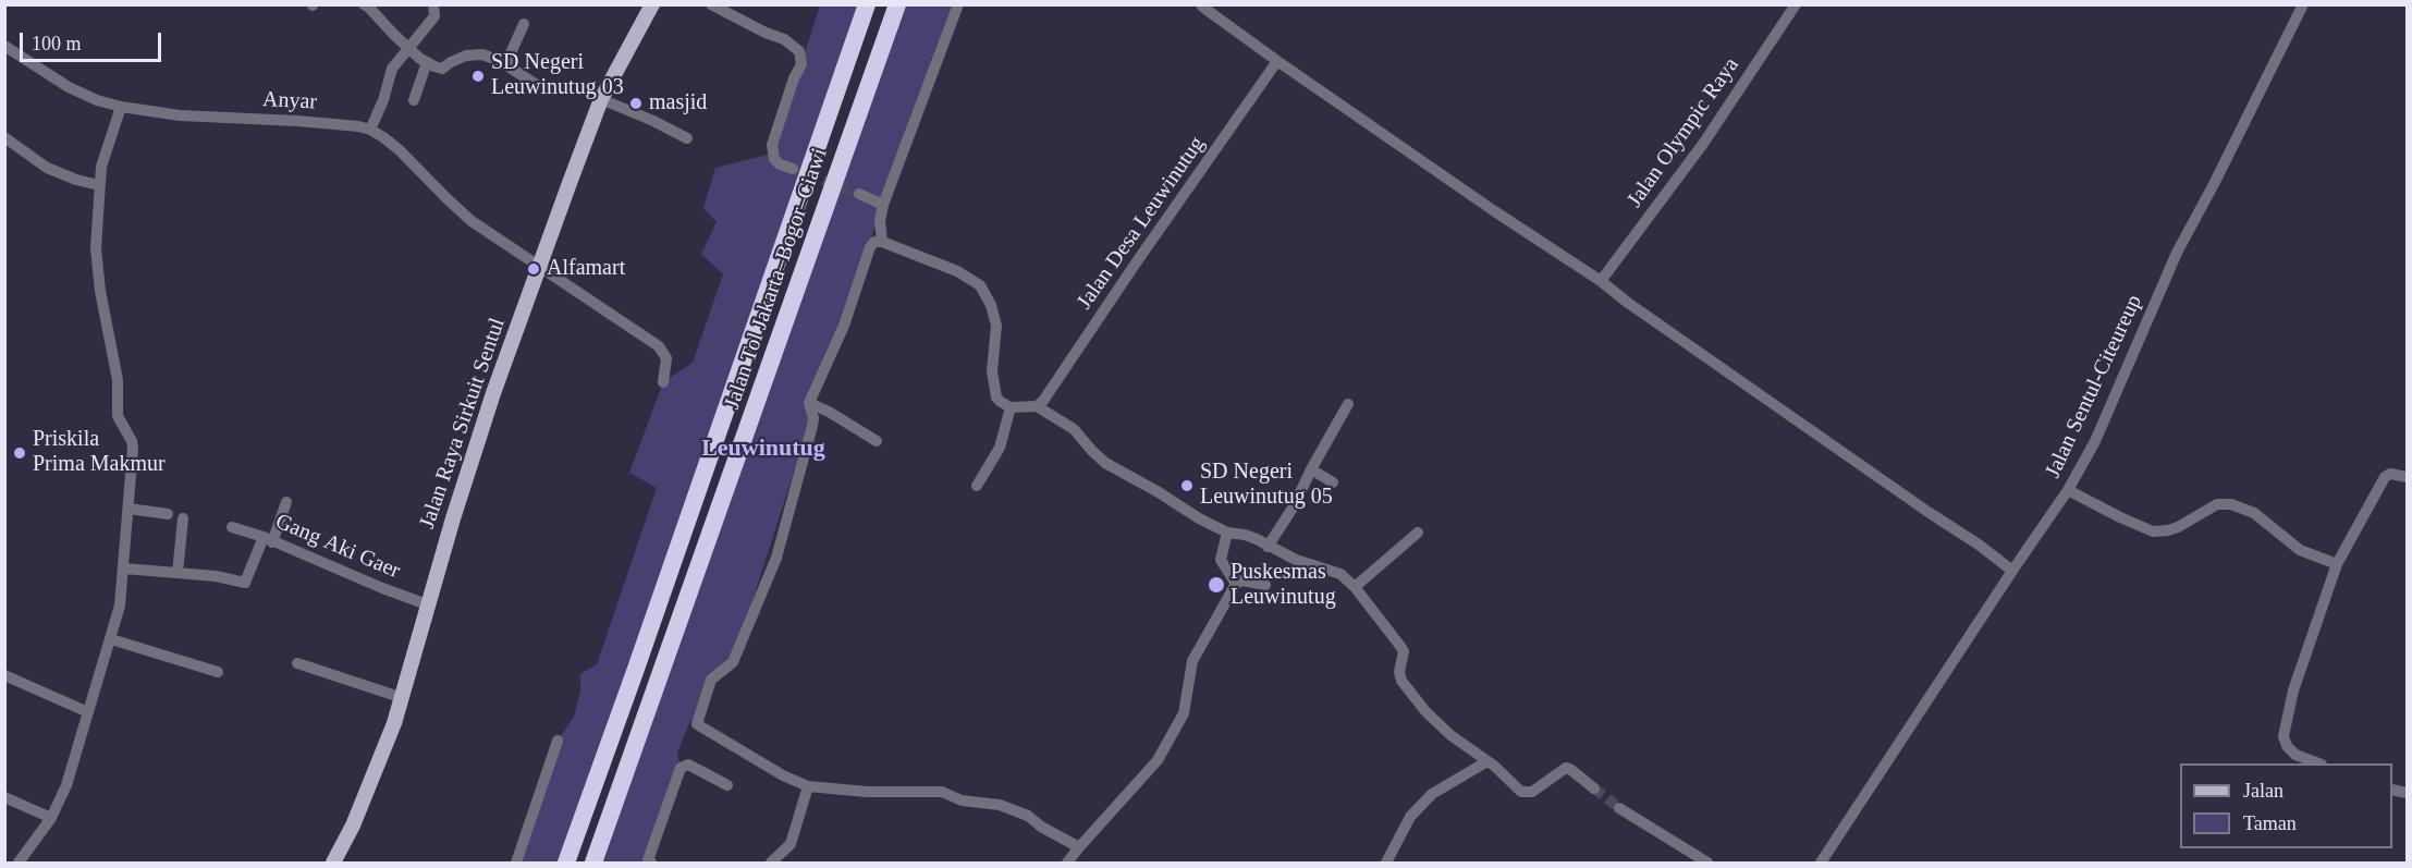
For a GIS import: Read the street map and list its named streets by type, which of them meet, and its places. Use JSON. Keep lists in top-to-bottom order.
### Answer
{
  "streets": {
    "highway": ["Jalan Tol Jakarta–Bogor–Ciawi"],
    "main road": ["Jalan Raya Sirkuit Sentul"],
    "street": [
      "Anyar",
      "Jalan Olympic Raya",
      "Jalan Desa Leuwinutug",
      "Jalan Sentul-Citeureup",
      "Gang Aki Gaer"
    ]
  },
  "crossings": [
    ["Anyar", "Jalan Raya Sirkuit Sentul"],
    ["Jalan Raya Sirkuit Sentul", "Gang Aki Gaer"]
  ],
  "districts": ["Leuwinutug"],
  "places": [
    "SD Negeri Leuwinutug 03",
    "masjid",
    "Alfamart",
    "Priskila Prima Makmur",
    "SD Negeri Leuwinutug 05",
    "Puskesmas Leuwinutug"
  ],
  "legend": ["Jalan", "Taman"],
  "scale_bar": "100 m"
}
